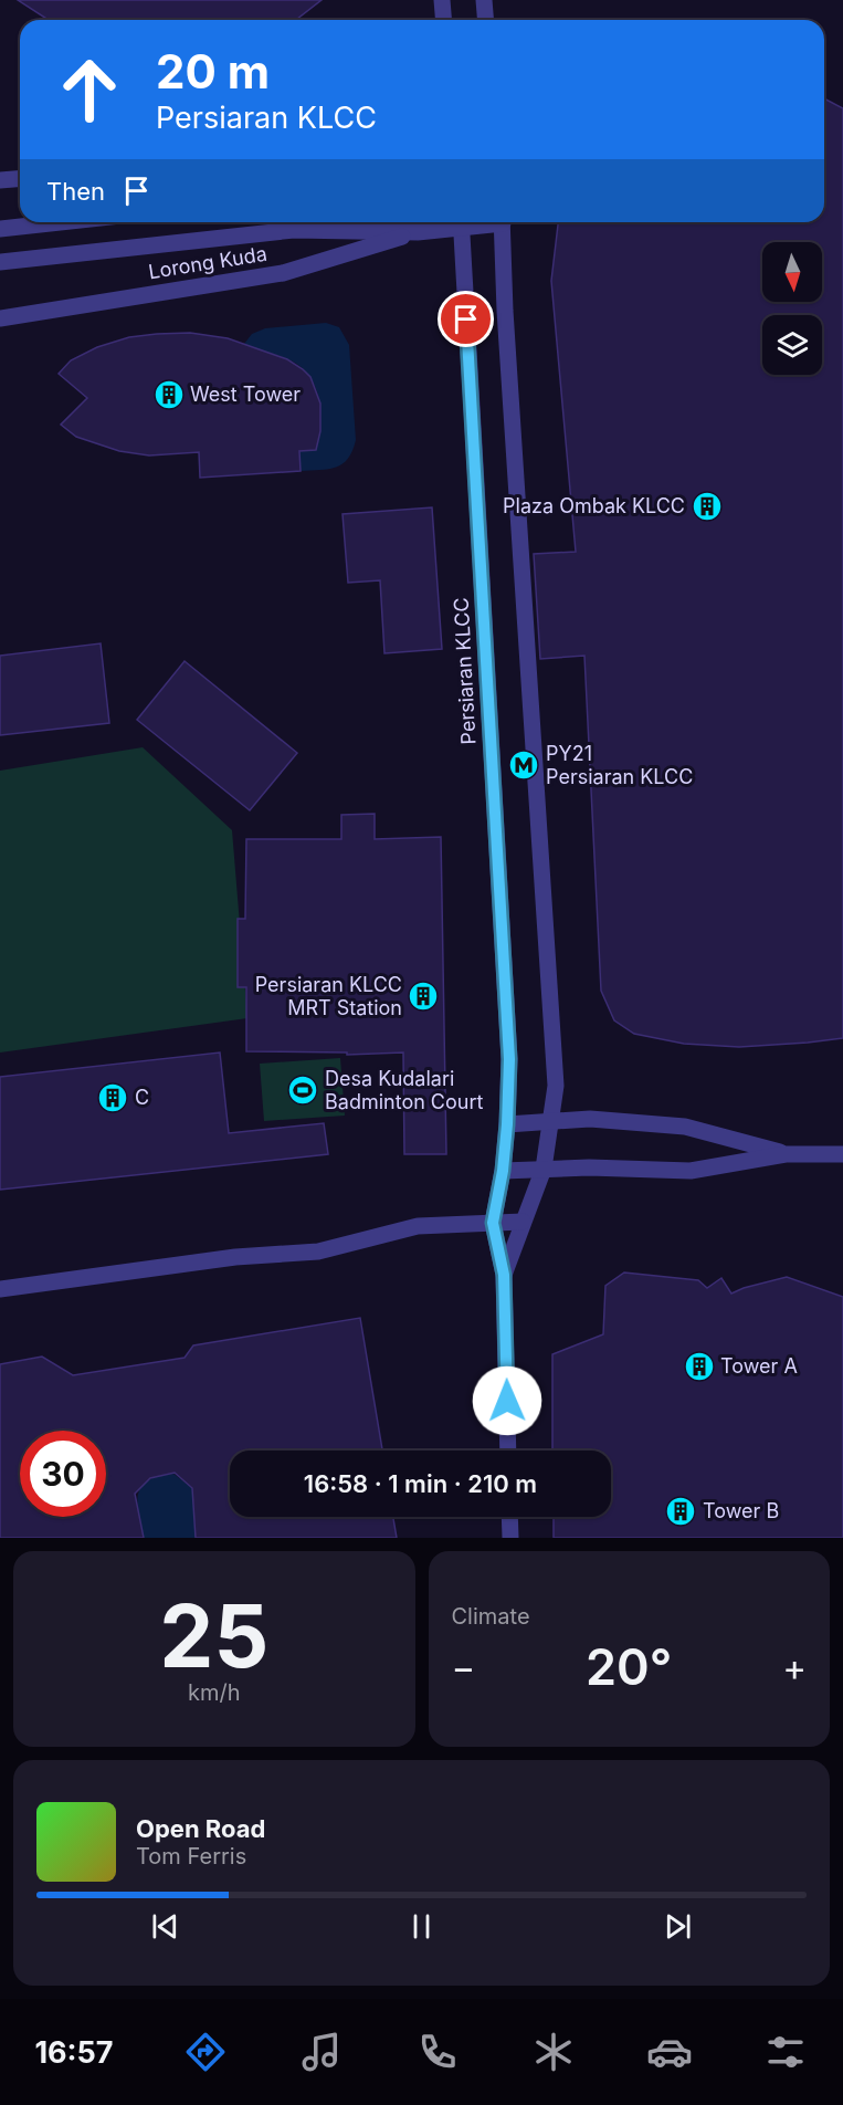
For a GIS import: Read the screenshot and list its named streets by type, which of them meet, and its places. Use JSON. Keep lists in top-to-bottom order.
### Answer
{
  "streets": {
    "street": ["Lorong Kuda", "Persiaran KLCC"]
  },
  "places": {
    "building": [
      "West Tower",
      "Plaza Ombak KLCC",
      "Persiaran KLCC MRT Station",
      "C",
      "Tower A",
      "Tower B"
    ],
    "metro station": ["PY21 Persiaran KLCC"],
    "sports": ["Desa Kudalari Badminton Court"]
  },
  "north": "bottom",
  "page": {
    "turn": ["20 m", "Persiaran KLCC"],
    "then": "Then",
    "limit": "30",
    "trip": "16:58 · 1 min · 210 m",
    "tile": [
      ["25", "km/h"],
      "Climate"
    ],
    "heat": ["−", "20°", "+"],
    "song": ["Open Road", "Tom Ferris"],
    "tabs": "16:57"
  }
}
